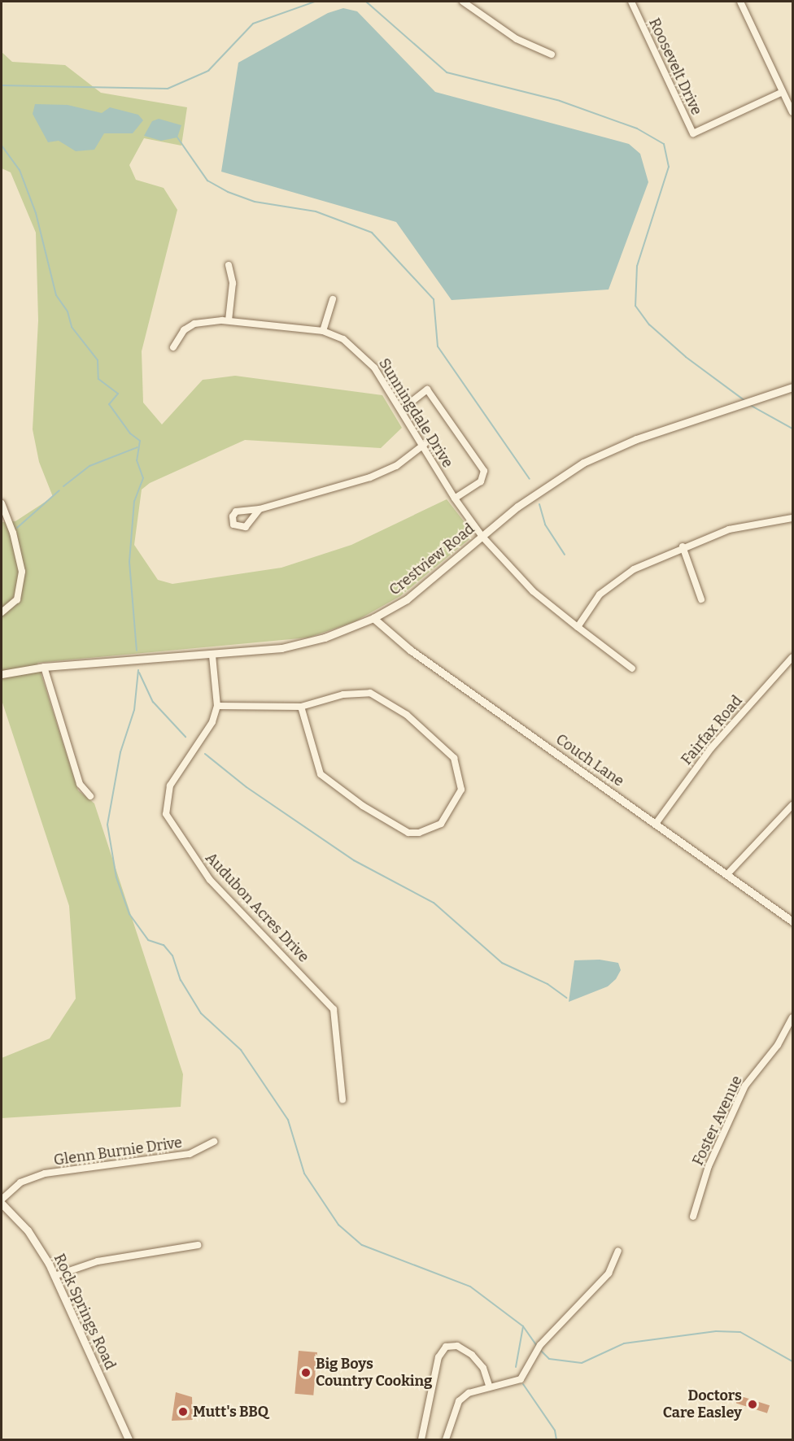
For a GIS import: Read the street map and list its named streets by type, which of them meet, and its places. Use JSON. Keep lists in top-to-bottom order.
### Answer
{
  "streets": {
    "street": [
      "Roosevelt Drive",
      "Sunningdale Drive",
      "Crestview Road",
      "Fairfax Road",
      "Couch Lane",
      "Audubon Acres Drive",
      "Foster Avenue",
      "Glenn Burnie Drive",
      "Rock Springs Road"
    ]
  },
  "crossings": [
    ["Sunningdale Drive", "Crestview Road"],
    ["Crestview Road", "Couch Lane"],
    ["Crestview Road", "Audubon Acres Drive"],
    ["Fairfax Road", "Couch Lane"]
  ],
  "places": ["Big Boys Country Cooking", "Doctors Care Easley", "Mutt's BBQ"]
}
